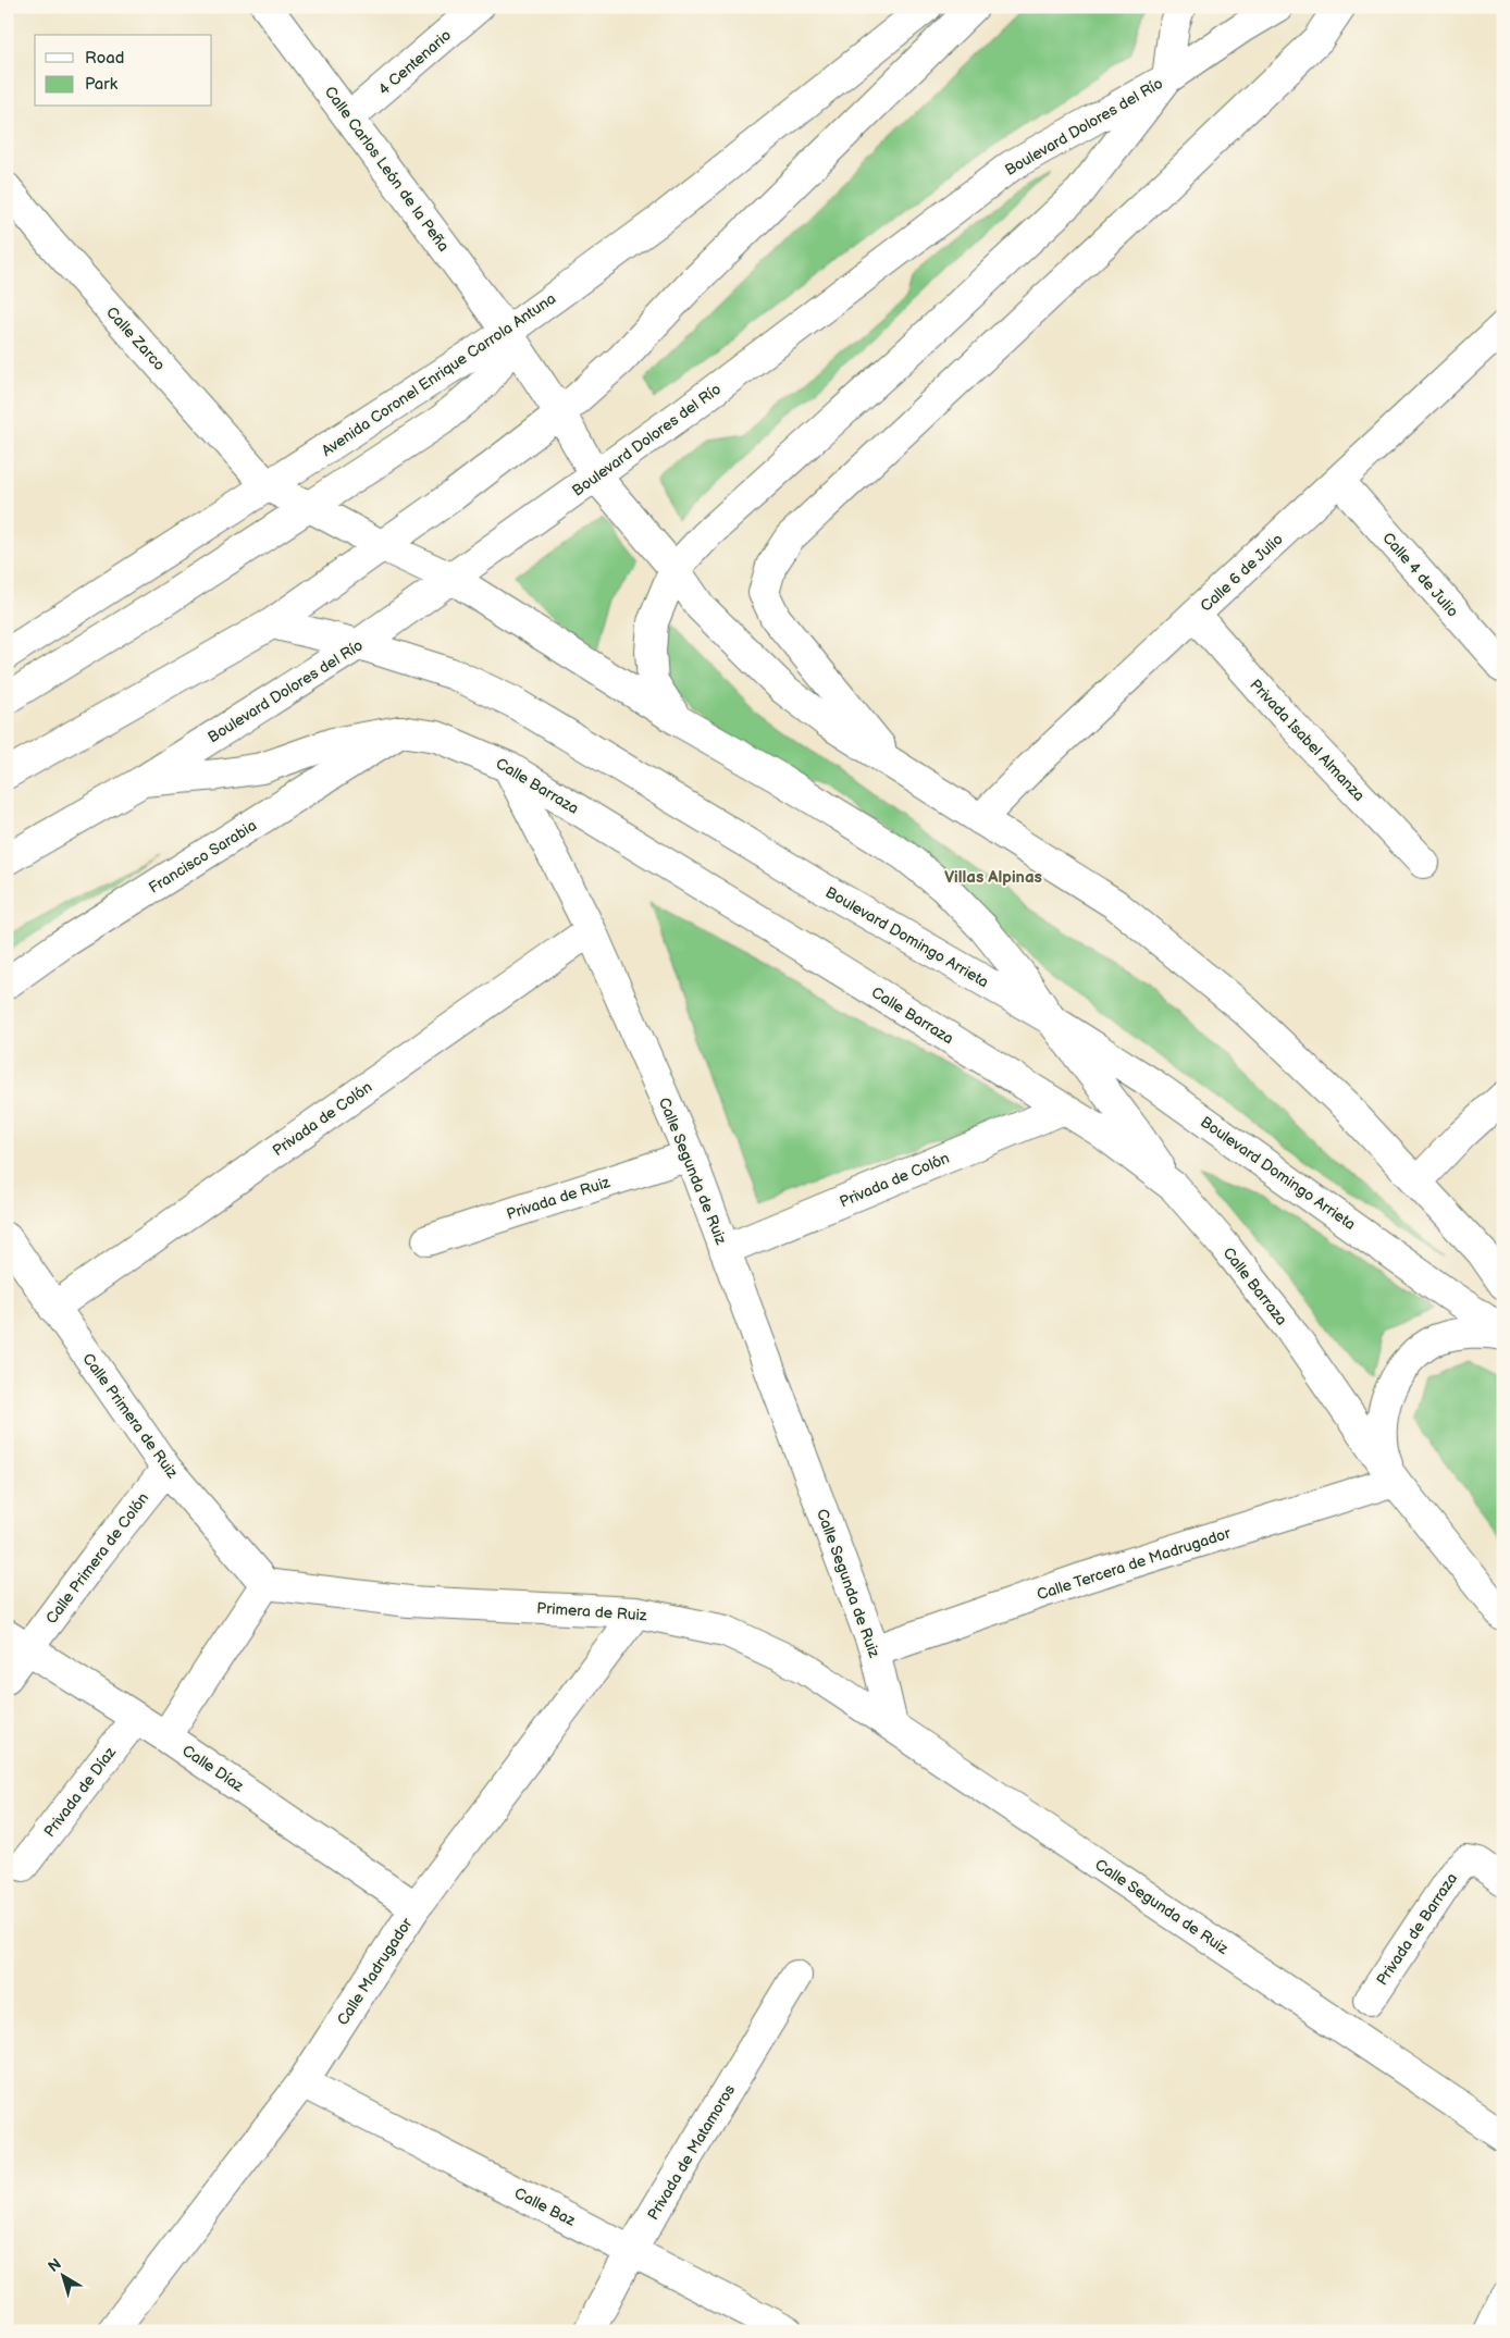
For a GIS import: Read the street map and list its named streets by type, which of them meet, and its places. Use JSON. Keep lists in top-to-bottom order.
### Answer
{
  "streets": {
    "street": [
      "4 Centenario",
      "Boulevard Dolores del Río",
      "Calle Carlos León de la Peña",
      "Calle Zarco",
      "Avenida Coronel Enrique Carrola Antuna",
      "Calle 6 de Julio",
      "Calle 4 de Julio",
      "Privada Isabel Almanza",
      "Calle Barraza",
      "Francisco Sarabia",
      "Boulevard Domingo Arrieta",
      "Privada de Colón",
      "Calle Segunda de Ruiz",
      "Privada de Ruiz",
      "Calle Primera de Ruiz",
      "Calle Primera de Colón",
      "Calle Tercera de Madrugador",
      "Primera de Ruiz",
      "Calle Díaz",
      "Privada de Díaz",
      "Privada de Barraza",
      "Calle Madrugador",
      "Privada de Matamoros",
      "Calle Baz"
    ]
  },
  "crossings": [
    ["4 Centenario", "Calle Carlos León de la Peña"],
    ["Boulevard Dolores del Río", "Calle Carlos León de la Peña"],
    ["Boulevard Dolores del Río", "Calle Barraza"],
    ["Boulevard Dolores del Río", "Boulevard Domingo Arrieta"],
    ["Calle Carlos León de la Peña", "Avenida Coronel Enrique Carrola Antuna"],
    ["Calle Carlos León de la Peña", "Calle 6 de Julio"],
    ["Calle Zarco", "Avenida Coronel Enrique Carrola Antuna"],
    ["Calle 6 de Julio", "Calle 4 de Julio"],
    ["Calle 6 de Julio", "Privada Isabel Almanza"],
    ["Calle Barraza", "Francisco Sarabia"],
    ["Calle Barraza", "Privada de Colón"],
    ["Calle Barraza", "Calle Segunda de Ruiz"],
    ["Calle Barraza", "Calle Tercera de Madrugador"],
    ["Privada de Colón", "Calle Segunda de Ruiz"],
    ["Privada de Colón", "Calle Primera de Ruiz"],
    ["Calle Segunda de Ruiz", "Privada de Ruiz"],
    ["Calle Segunda de Ruiz", "Calle Tercera de Madrugador"],
    ["Calle Segunda de Ruiz", "Primera de Ruiz"],
    ["Calle Primera de Ruiz", "Calle Primera de Colón"],
    ["Calle Primera de Ruiz", "Primera de Ruiz"],
    ["Calle Primera de Colón", "Calle Díaz"],
    ["Primera de Ruiz", "Calle Madrugador"],
    ["Calle Díaz", "Privada de Díaz"],
    ["Calle Díaz", "Calle Madrugador"],
    ["Calle Madrugador", "Calle Baz"],
    ["Privada de Matamoros", "Calle Baz"]
  ],
  "districts": ["Villas Alpinas"],
  "legend": ["Road", "Park"],
  "north": "top left"
}
